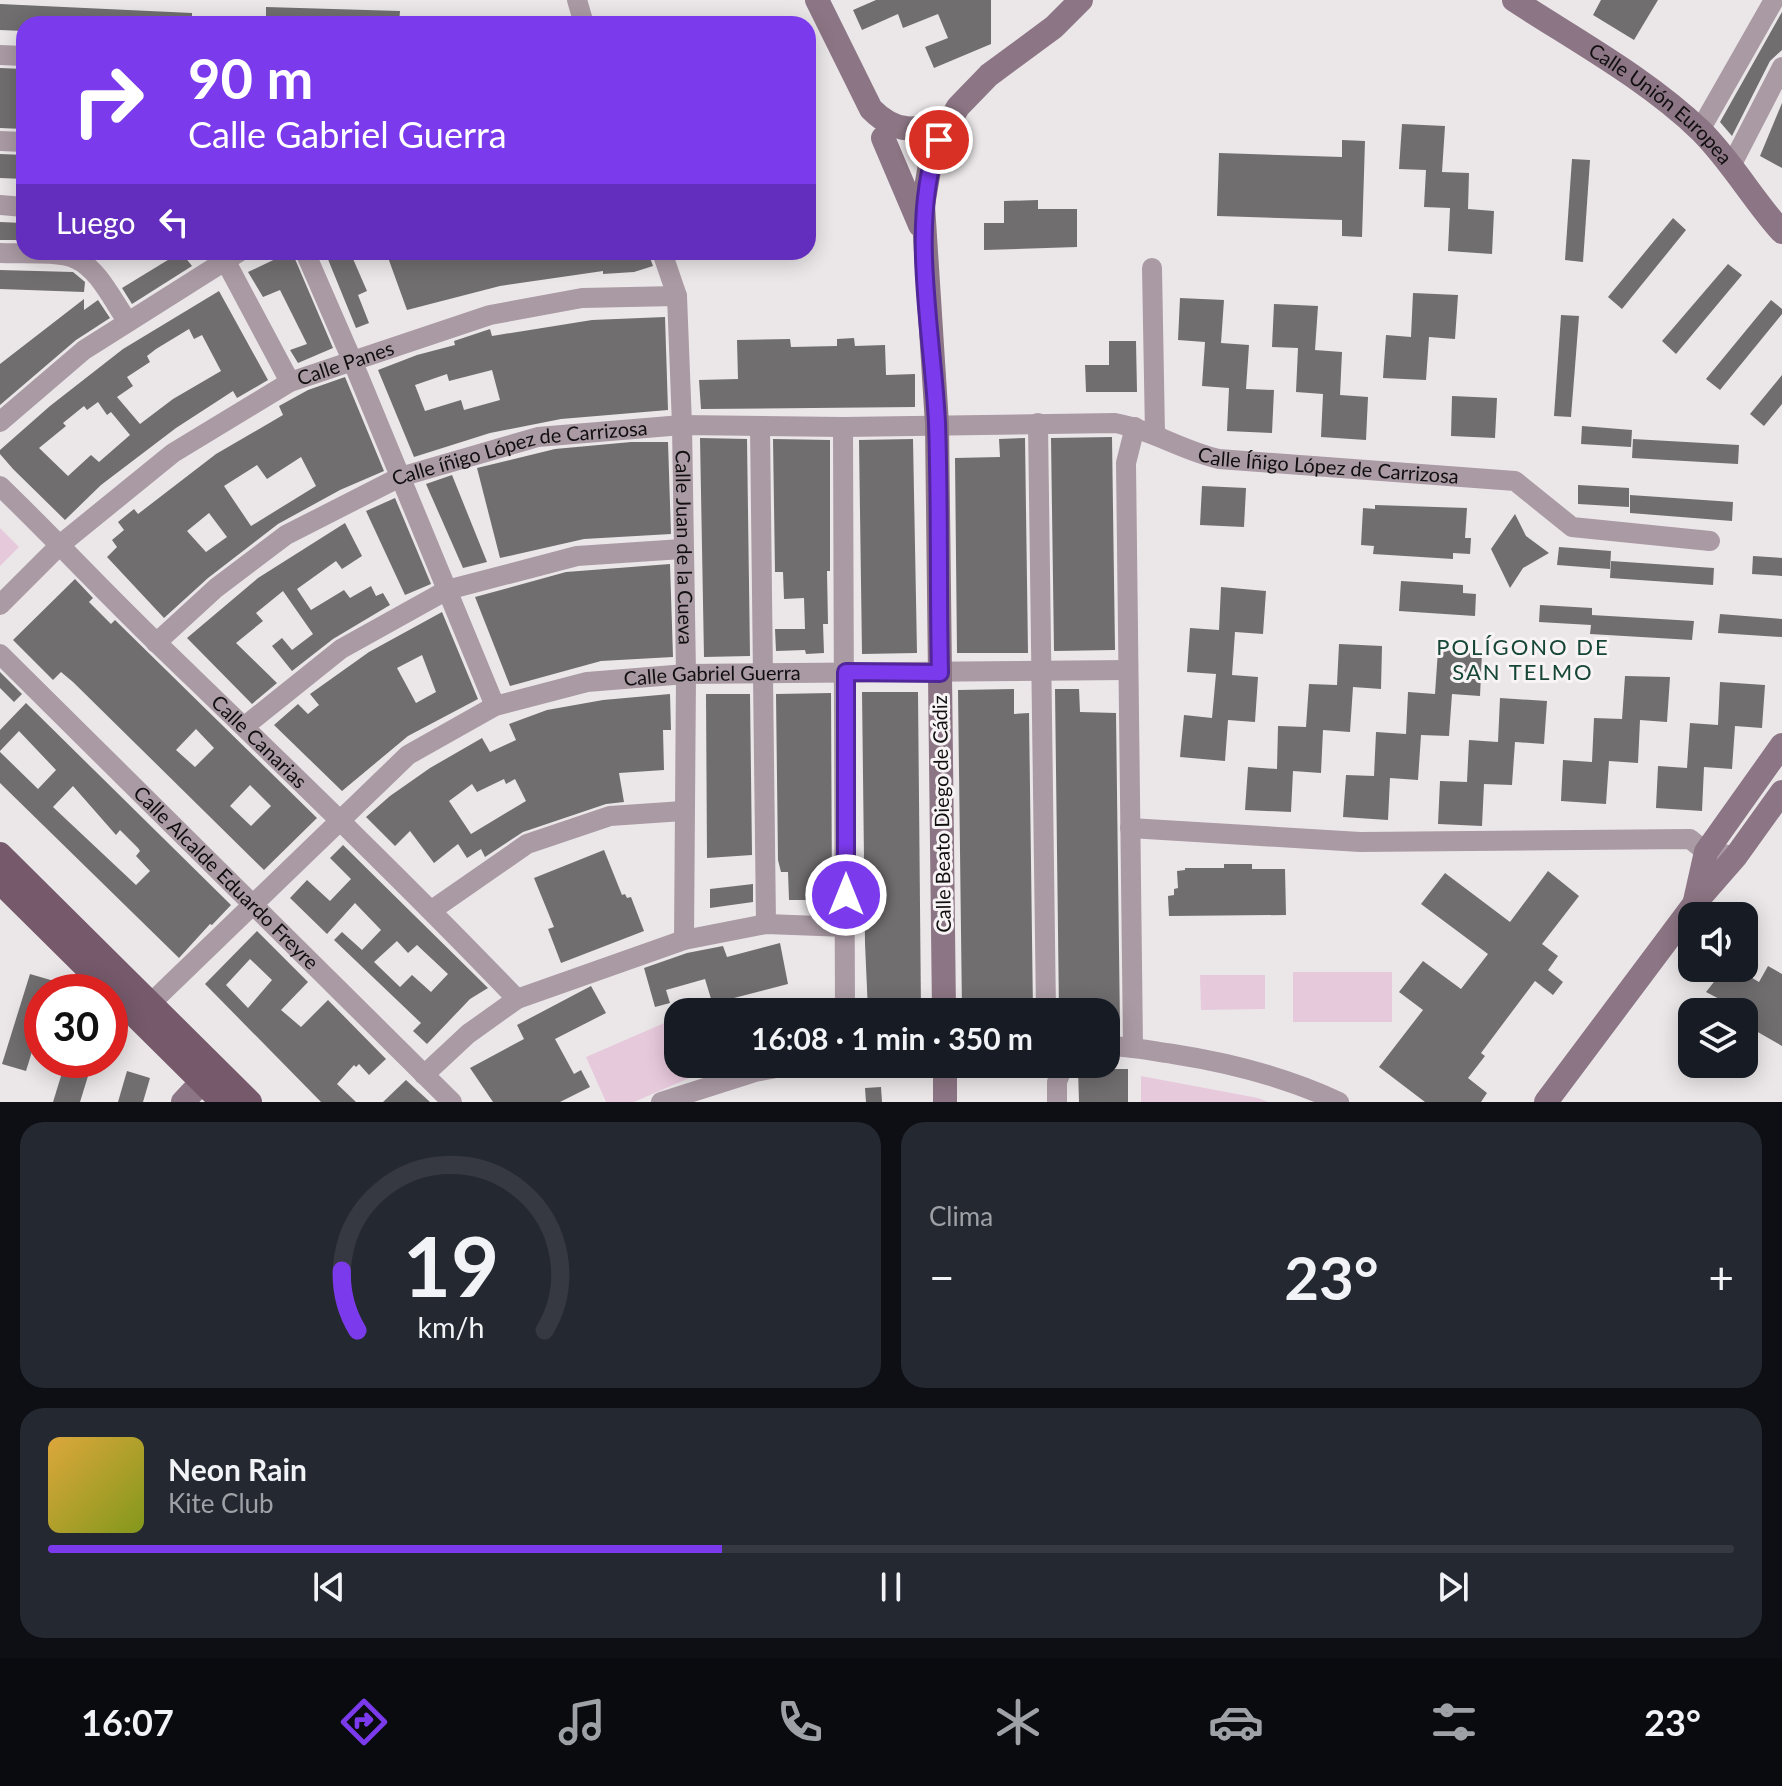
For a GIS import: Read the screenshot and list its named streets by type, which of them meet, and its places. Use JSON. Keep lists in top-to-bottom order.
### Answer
{
  "streets": {
    "street": [
      "Calle Unión Europea",
      "Calle Panes",
      "Calle íñigo López de Carrizosa",
      "Calle Íñigo López de Carrizosa",
      "Calle Juan de la Cueva",
      "Calle Gabriel Guerra",
      "Calle Canarias",
      "Calle Beato Diego de Cádiz",
      "Calle Alcalde Eduardo Freyre"
    ]
  },
  "crossings": [
    ["Calle Panes", "Calle Juan de la Cueva"],
    ["Calle Panes", "Calle Canarias"],
    ["Calle íñigo López de Carrizosa", "Calle Íñigo López de Carrizosa"],
    ["Calle íñigo López de Carrizosa", "Calle Juan de la Cueva"],
    ["Calle íñigo López de Carrizosa", "Calle Canarias"],
    ["Calle íñigo López de Carrizosa", "Calle Beato Diego de Cádiz"],
    ["Calle Íñigo López de Carrizosa", "Calle Beato Diego de Cádiz"],
    ["Calle Juan de la Cueva", "Calle Gabriel Guerra"],
    ["Calle Gabriel Guerra", "Calle Canarias"],
    ["Calle Gabriel Guerra", "Calle Beato Diego de Cádiz"],
    ["Calle Gabriel Guerra", "Calle Alcalde Eduardo Freyre"]
  ],
  "districts": ["POLÍGONO DE SAN TELMO"],
  "page": {
    "turn": ["90 m", "Calle Gabriel Guerra"],
    "then": "Luego",
    "limit": "30",
    "trip": "16:08 · 1 min · 350 m",
    "tile": "Clima",
    "heat": ["−", "23°", "+"],
    "song": ["Neon Rain", "Kite Club"],
    "tabs": ["16:07", "23°"],
    "gauge": ["19", "km/h"]
  }
}
